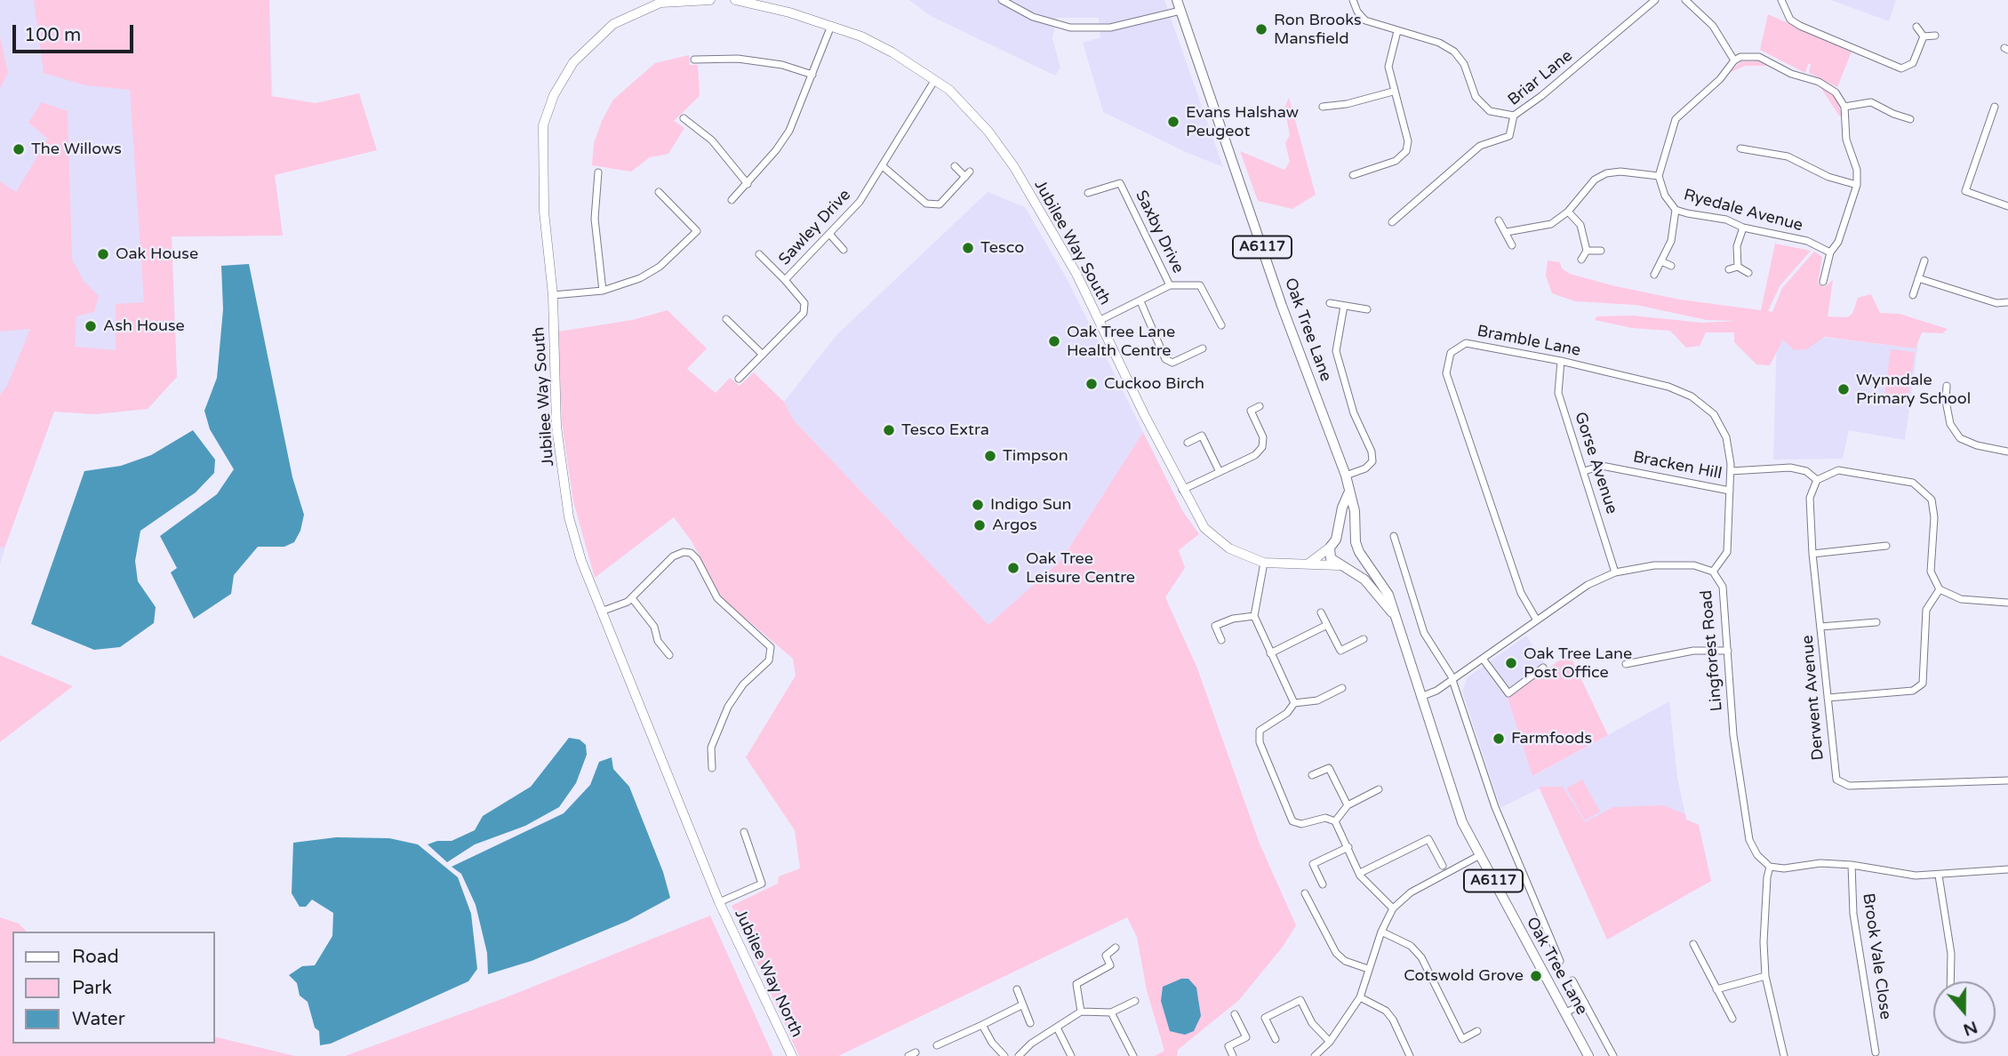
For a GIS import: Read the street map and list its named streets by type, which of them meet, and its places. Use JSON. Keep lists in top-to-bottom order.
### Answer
{
  "streets": {
    "main road": ["A6117", "Oak Tree Lane"],
    "street": [
      "Briar Lane",
      "Ryedale Avenue",
      "Sawley Drive",
      "Saxby Drive",
      "Jubilee Way South",
      "Bramble Lane",
      "Gorse Avenue",
      "Bracken Hill",
      "Lingforest Road",
      "Derwent Avenue",
      "Brook Vale Close",
      "Jubilee Way North"
    ]
  },
  "crossings": [
    ["Sawley Drive", "Jubilee Way South"],
    ["Saxby Drive", "Jubilee Way South"],
    ["Jubilee Way South", "Oak Tree Lane"],
    ["Jubilee Way South", "Jubilee Way North"],
    ["Oak Tree Lane", "Lingforest Road"],
    ["Bramble Lane", "Gorse Avenue"],
    ["Bramble Lane", "Bracken Hill"],
    ["Bramble Lane", "Lingforest Road"],
    ["Gorse Avenue", "Bracken Hill"],
    ["Gorse Avenue", "Lingforest Road"]
  ],
  "places": [
    "Ron Brooks Mansfield",
    "Evans Halshaw Peugeot",
    "The Willows",
    "Tesco",
    "Oak House",
    "Ash House",
    "Oak Tree Lane Health Centre",
    "Cuckoo Birch",
    "Wynndale Primary School",
    "Tesco Extra",
    "Timpson",
    "Indigo Sun",
    "Argos",
    "Oak Tree Leisure Centre",
    "Oak Tree Lane Post Office",
    "Farmfoods",
    "Cotswold Grove"
  ],
  "legend": ["Road", "Park", "Water"],
  "scale_bar": "100 m",
  "north": "bottom"
}
